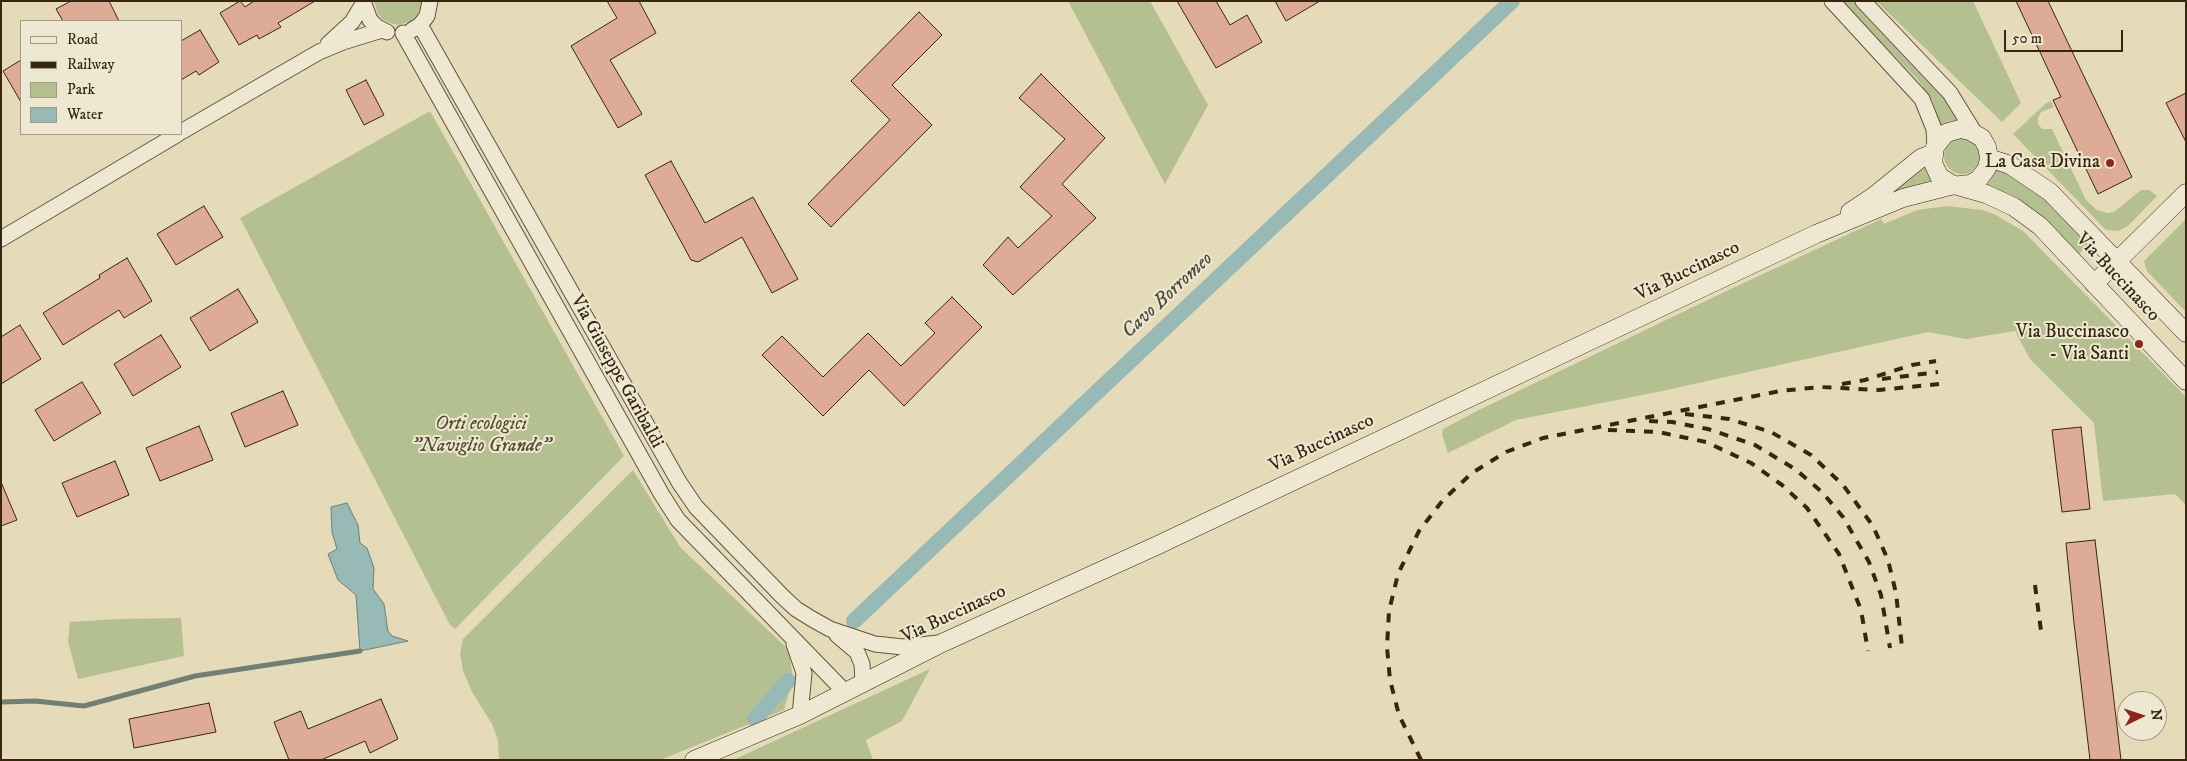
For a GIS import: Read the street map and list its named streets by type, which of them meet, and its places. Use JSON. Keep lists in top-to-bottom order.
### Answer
{
  "streets": {
    "main road": ["Via Buccinasco"],
    "street": ["Via Giuseppe Garibaldi"]
  },
  "crossings": [
    ["Via Buccinasco", "Via Giuseppe Garibaldi"]
  ],
  "water": ["Cavo Borromeo"],
  "parks": ["Orti ecologici \"Naviglio Grande\""],
  "places": ["La Casa Divina", "Via Buccinasco - Via Santi"],
  "legend": [
    "Road",
    "Railway",
    "Park",
    "Water"
  ],
  "scale_bar": "50 m",
  "north": "right"
}
